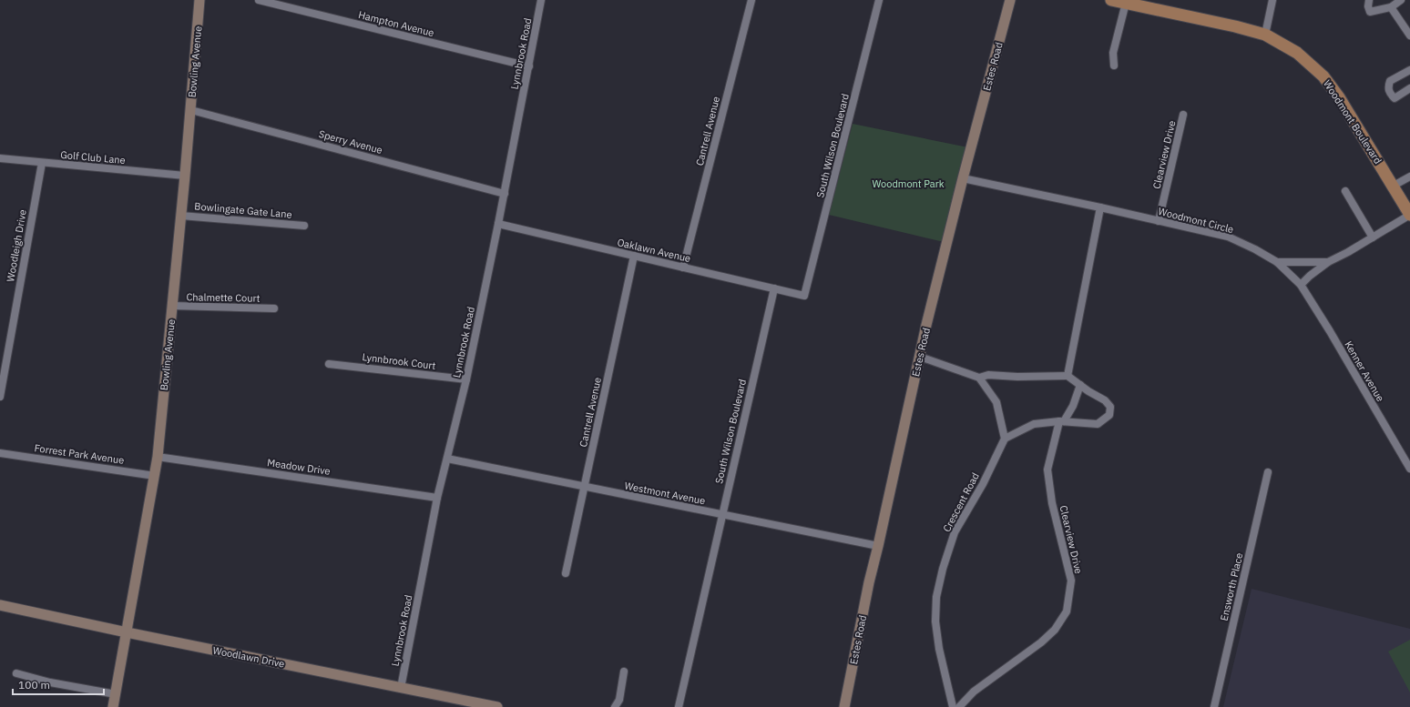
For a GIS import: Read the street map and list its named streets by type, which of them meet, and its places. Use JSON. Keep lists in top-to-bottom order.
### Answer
{
  "streets": {
    "main road": ["Woodmont Boulevard"],
    "street": [
      "Hampton Avenue",
      "Lynnbrook Road",
      "Bowling Avenue",
      "Estes Road",
      "Cantrell Avenue",
      "Sperry Avenue",
      "South Wilson Boulevard",
      "Clearview Drive",
      "Golf Club Lane",
      "Bowlingate Gate Lane",
      "Woodmont Circle",
      "Woodleigh Drive",
      "Oaklawn Avenue",
      "Chalmette Court",
      "Lynnbrook Court",
      "Kenner Avenue",
      "Forrest Park Avenue",
      "Meadow Drive",
      "Westmont Avenue",
      "Crescent Road",
      "Ensworth Place",
      "Woodlawn Drive"
    ]
  },
  "crossings": [
    ["Hampton Avenue", "Lynnbrook Road"],
    ["Lynnbrook Road", "Sperry Avenue"],
    ["Lynnbrook Road", "Oaklawn Avenue"],
    ["Lynnbrook Road", "Lynnbrook Court"],
    ["Lynnbrook Road", "Meadow Drive"],
    ["Lynnbrook Road", "Westmont Avenue"],
    ["Lynnbrook Road", "Woodlawn Drive"],
    ["Bowling Avenue", "Sperry Avenue"],
    ["Bowling Avenue", "Golf Club Lane"],
    ["Bowling Avenue", "Bowlingate Gate Lane"],
    ["Bowling Avenue", "Chalmette Court"],
    ["Bowling Avenue", "Forrest Park Avenue"],
    ["Bowling Avenue", "Meadow Drive"],
    ["Bowling Avenue", "Woodlawn Drive"],
    ["Estes Road", "Woodmont Circle"],
    ["Estes Road", "Westmont Avenue"],
    ["Cantrell Avenue", "Oaklawn Avenue"],
    ["Cantrell Avenue", "Westmont Avenue"],
    ["South Wilson Boulevard", "Oaklawn Avenue"],
    ["South Wilson Boulevard", "Westmont Avenue"],
    ["Clearview Drive", "Woodmont Circle"],
    ["Golf Club Lane", "Woodleigh Drive"],
    ["Woodmont Circle", "Kenner Avenue"]
  ],
  "parks": ["Woodmont Park"],
  "scale_bar": "100 m"
}
